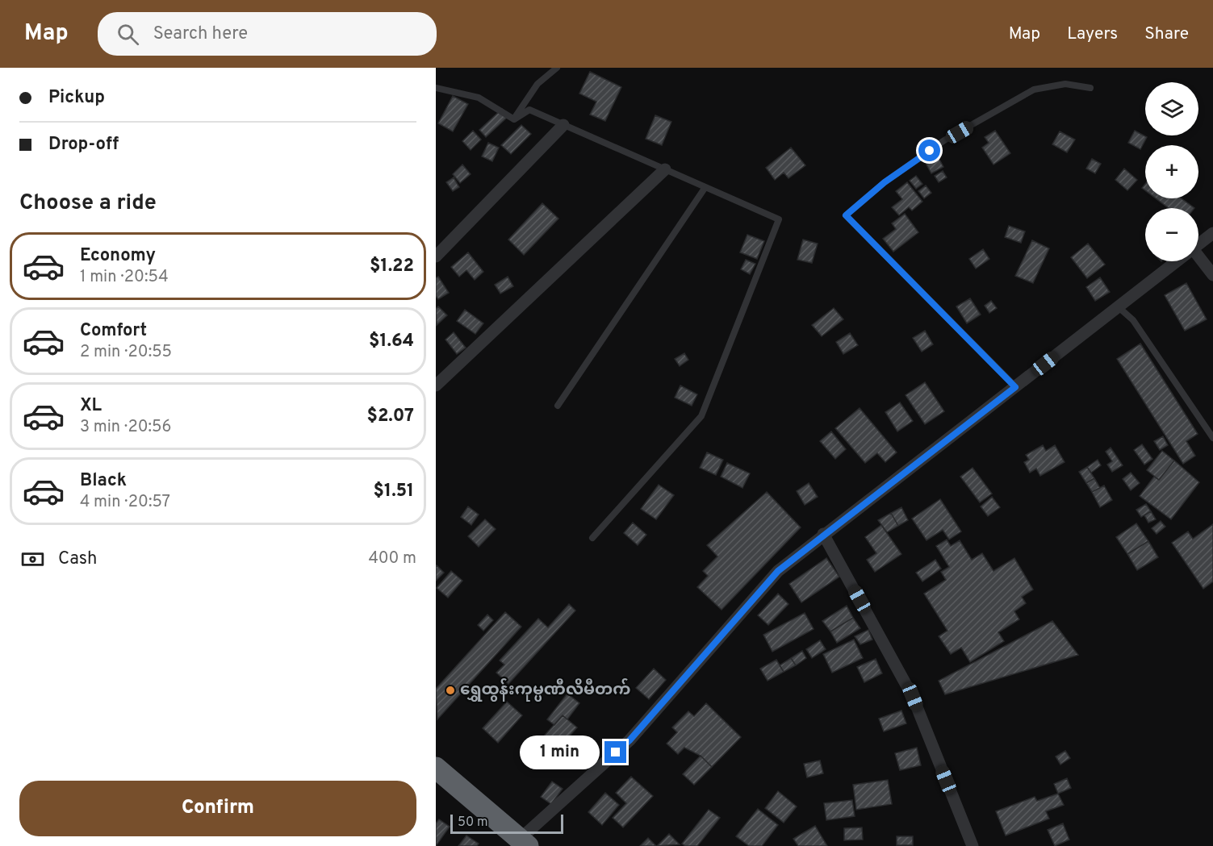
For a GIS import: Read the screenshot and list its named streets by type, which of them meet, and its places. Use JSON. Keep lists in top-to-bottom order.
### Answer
{
  "places": ["ရွှေထွန်းကုမ္ပဏီလိမီတက်"],
  "scale_bar": "50 m",
  "page": {
    "header": "Map",
    "search": "Search here",
    "nav": ["Map", "Layers", "Share"],
    "banner": ["Pickup", "Drop-off"],
    "map_buttons": ["+", "−"],
    "heading": "Choose a ride",
    "list": [
      {
        "name": "Economy",
        "note": "1 min · 20:54",
        "value": "$1.22"
      },
      {
        "name": "Comfort",
        "note": "2 min · 20:55",
        "value": "$1.64"
      },
      {
        "name": "XL",
        "note": "3 min · 20:56",
        "value": "$2.07"
      },
      {
        "name": "Black",
        "note": "4 min · 20:57",
        "value": "$1.51"
      }
    ],
    "pay": ["Cash", "400 m"],
    "bubble": "1 min",
    "buttons": "Confirm",
    "scale": "50 m"
  }
}
